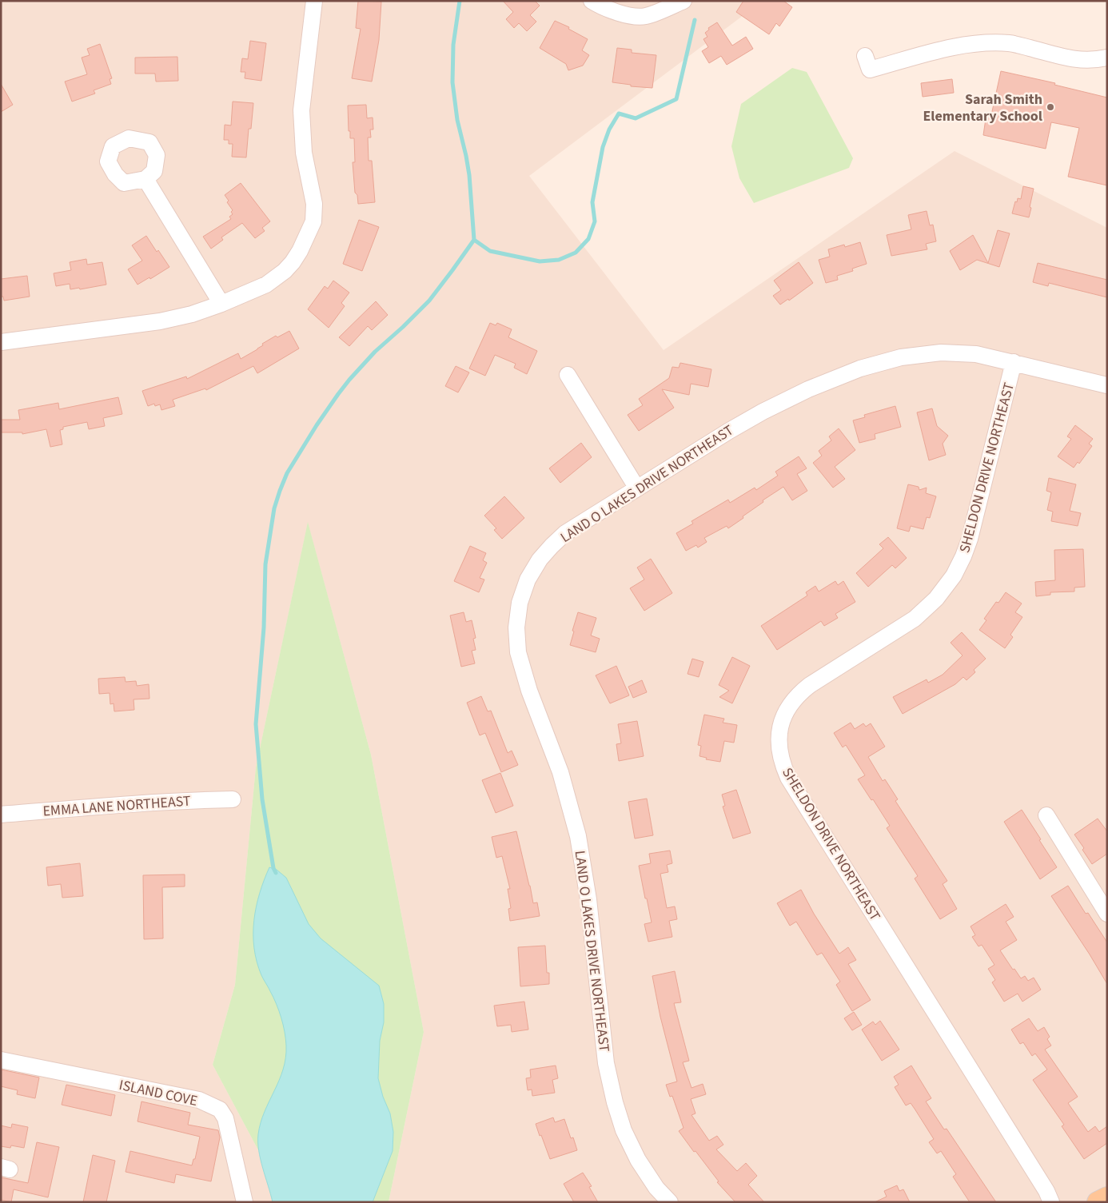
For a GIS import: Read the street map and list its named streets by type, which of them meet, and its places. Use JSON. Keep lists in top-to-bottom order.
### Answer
{
  "streets": {
    "street": [
      "SHELDON DRIVE NORTHEAST",
      "LAND O LAKES DRIVE NORTHEAST",
      "EMMA LANE NORTHEAST",
      "ISLAND COVE"
    ]
  },
  "crossings": [
    ["SHELDON DRIVE NORTHEAST", "LAND O LAKES DRIVE NORTHEAST"]
  ],
  "places": ["Sarah Smith Elementary School"]
}
